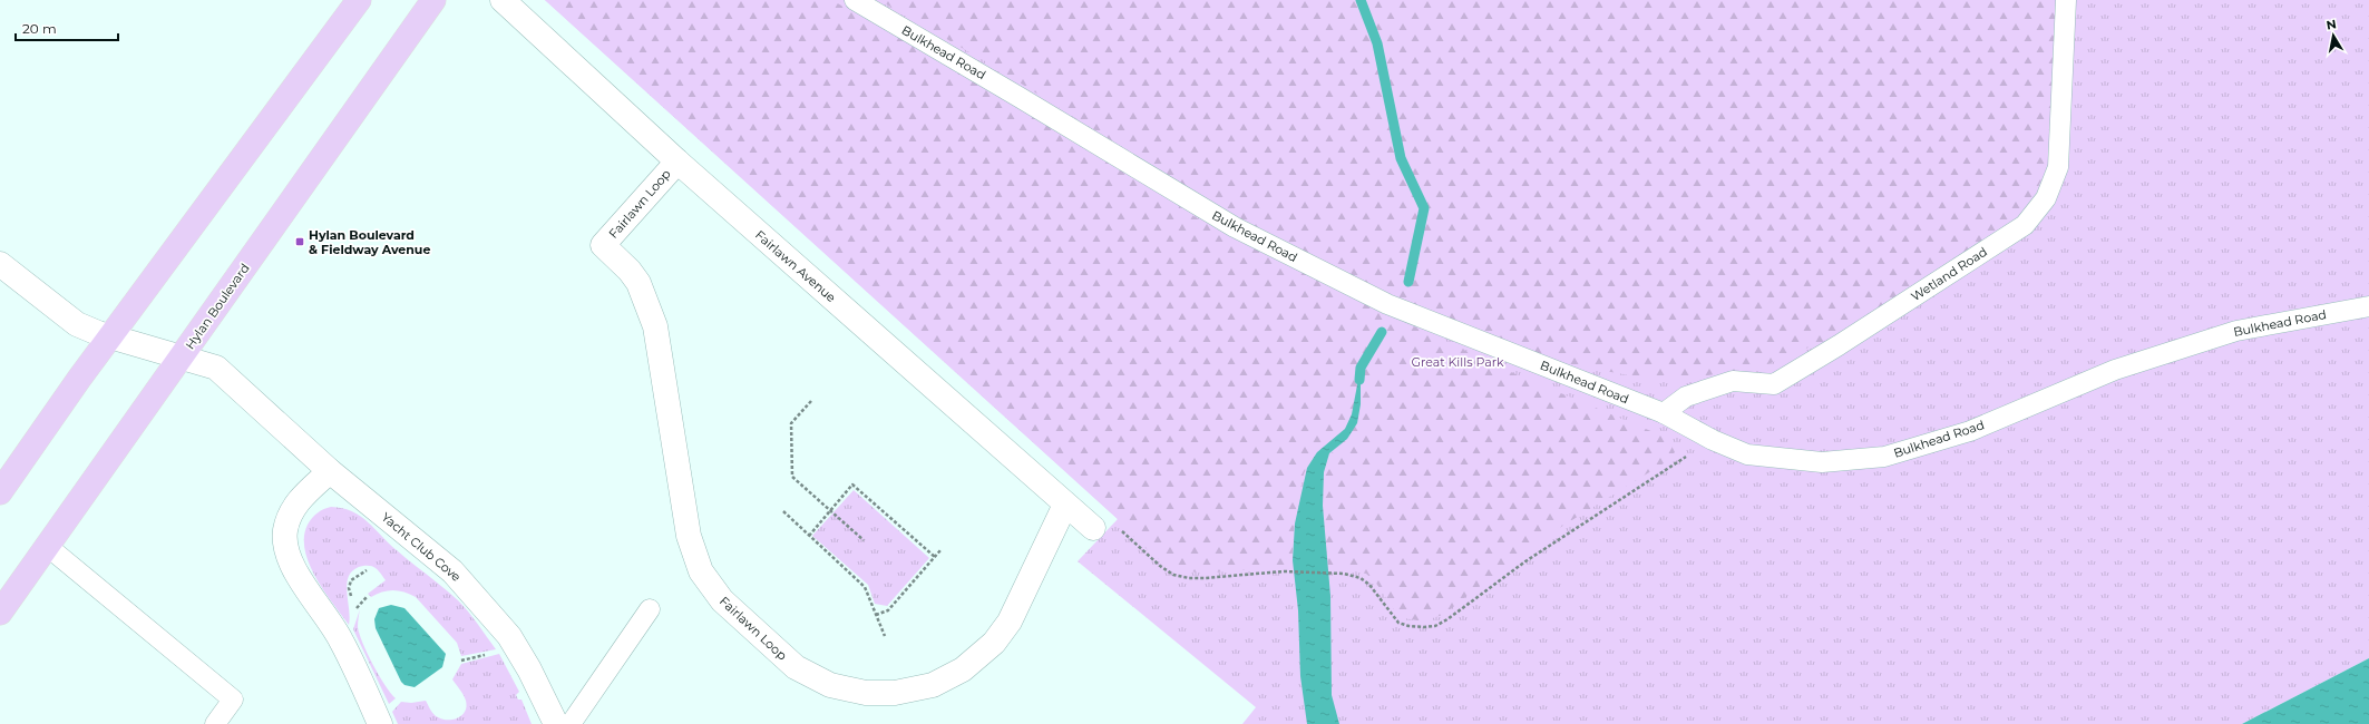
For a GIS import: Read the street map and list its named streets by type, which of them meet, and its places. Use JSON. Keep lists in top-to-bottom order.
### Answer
{
  "streets": {
    "main road": ["Hylan Boulevard"],
    "street": ["Fairlawn Loop", "Fairlawn Avenue", "Yacht Club Cove"],
    "lane": ["Bulkhead Road", "Wetland Road"]
  },
  "crossings": [
    ["Bulkhead Road", "Wetland Road"],
    ["Fairlawn Loop", "Fairlawn Avenue"],
    ["Hylan Boulevard", "Yacht Club Cove"]
  ],
  "parks": ["Great Kills Park"],
  "places": {
    "transit": ["Hylan Boulevard & Fieldway Avenue"]
  },
  "scale_bar": "20 m",
  "north": "top"
}
